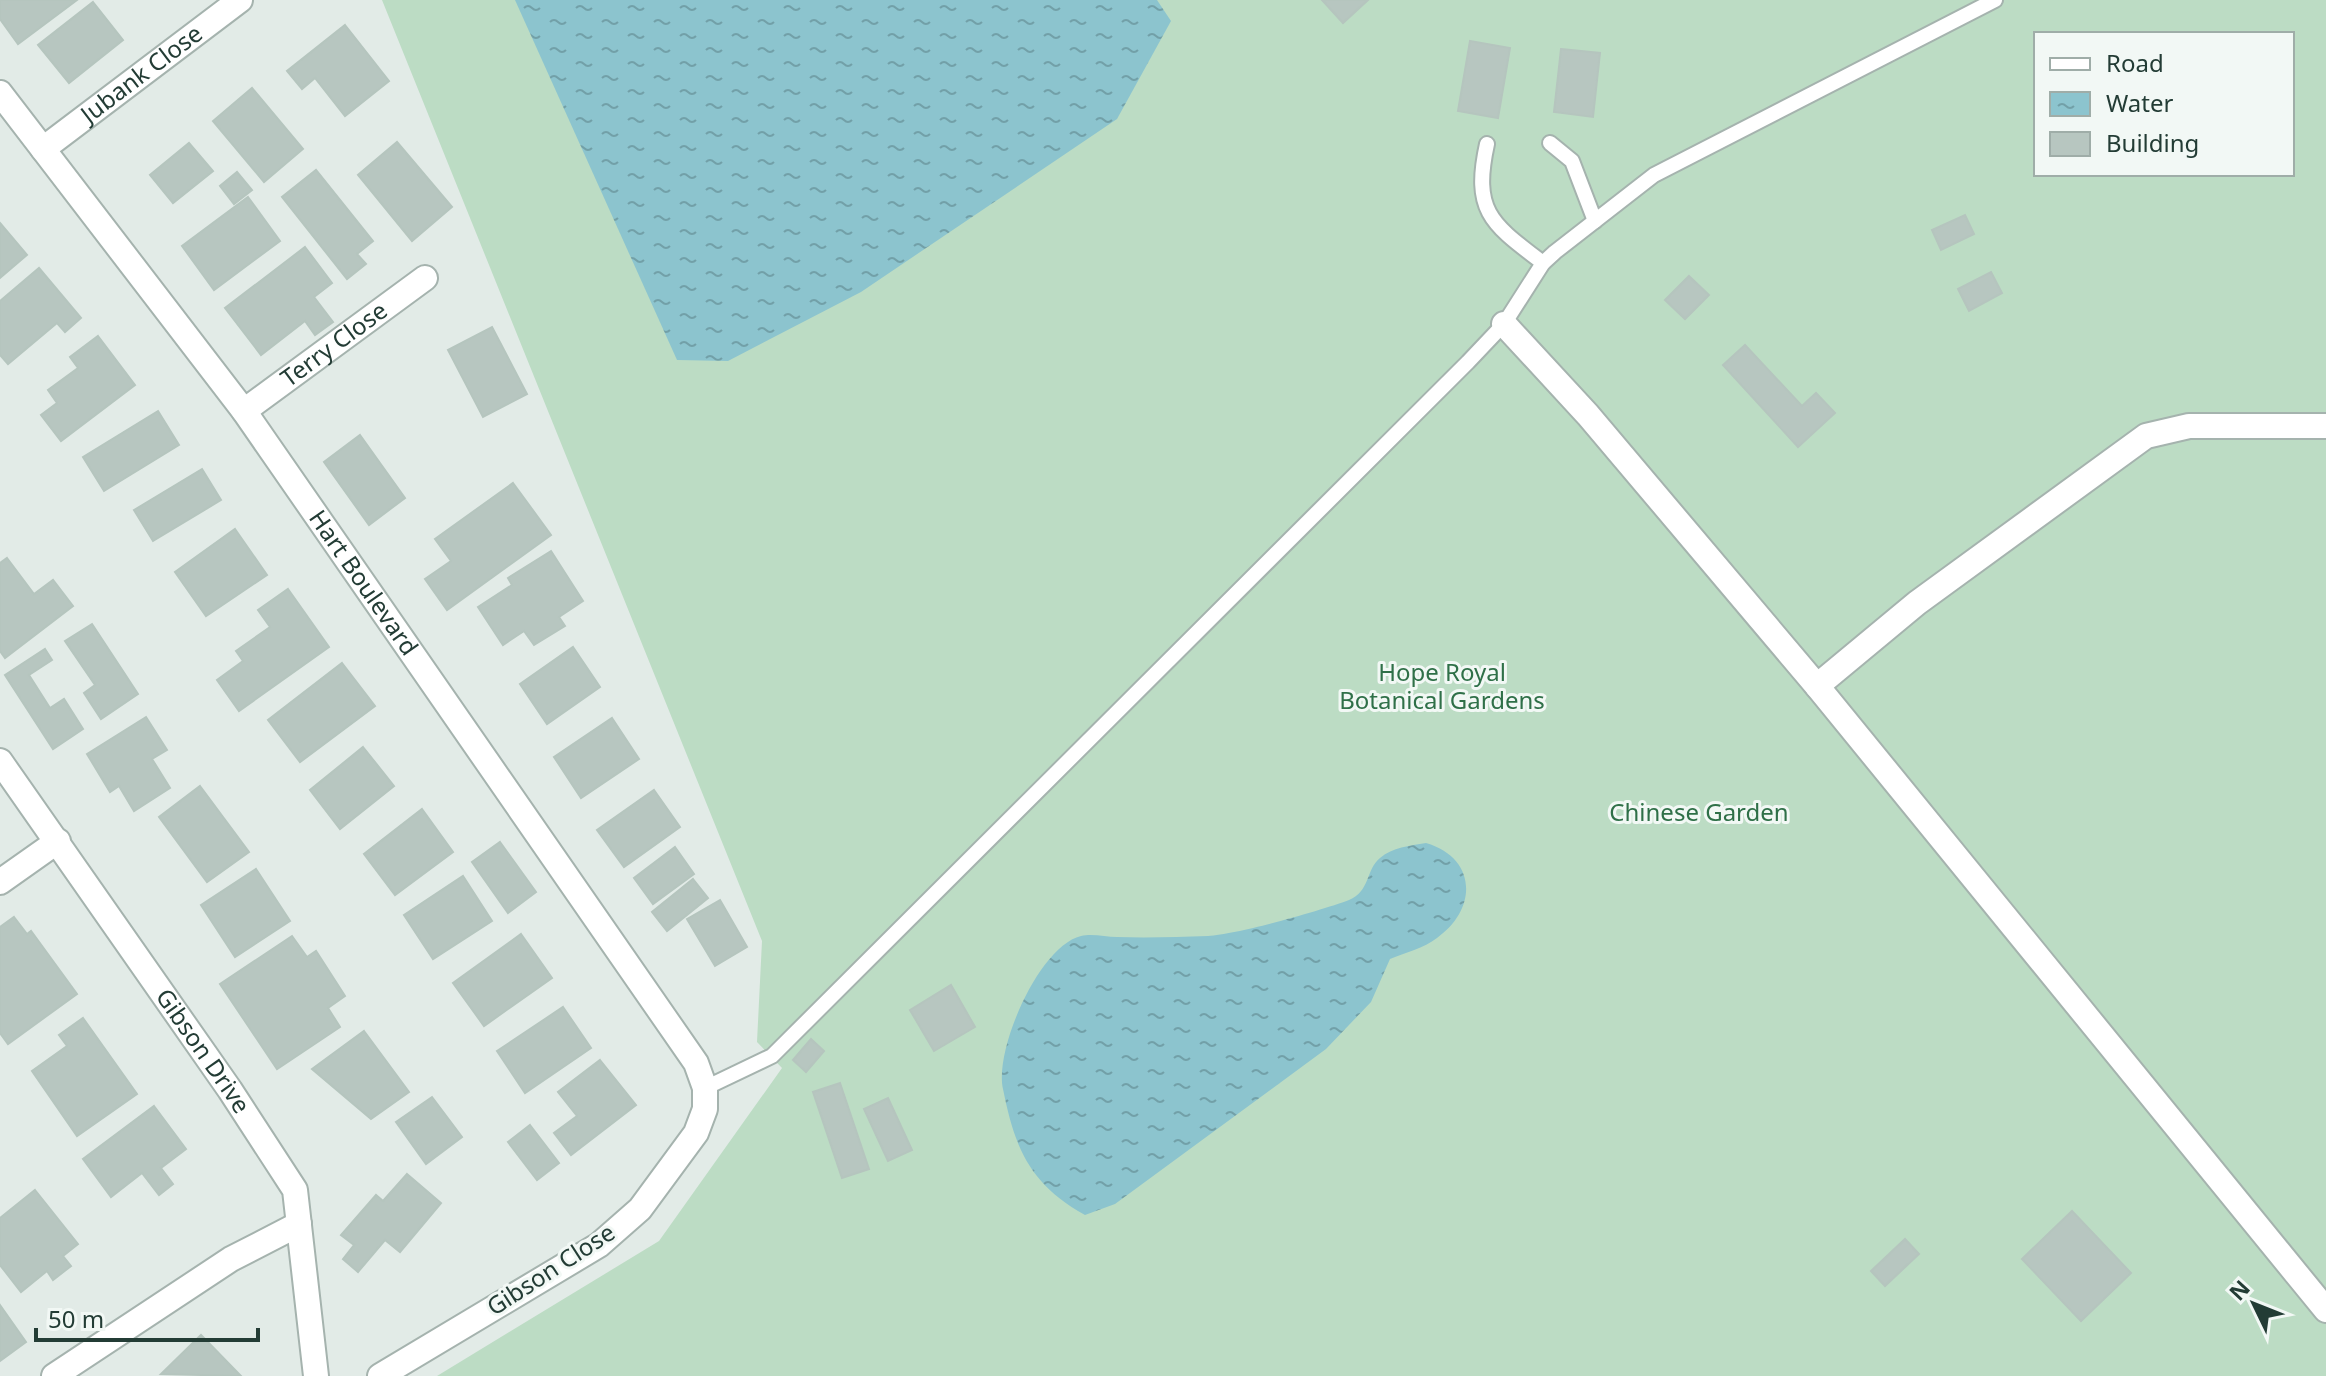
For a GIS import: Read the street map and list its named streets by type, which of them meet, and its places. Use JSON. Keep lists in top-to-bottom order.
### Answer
{
  "streets": {
    "street": [
      "Jubank Close",
      "Terry Close",
      "Hart Boulevard",
      "Gibson Drive",
      "Gibson Close"
    ]
  },
  "crossings": [
    ["Jubank Close", "Hart Boulevard"],
    ["Terry Close", "Hart Boulevard"],
    ["Hart Boulevard", "Gibson Close"]
  ],
  "parks": ["Hope Royal Botanical Gardens", "Chinese Garden"],
  "legend": ["Road", "Water", "Building"],
  "scale_bar": "50 m",
  "north": "top left"
}
